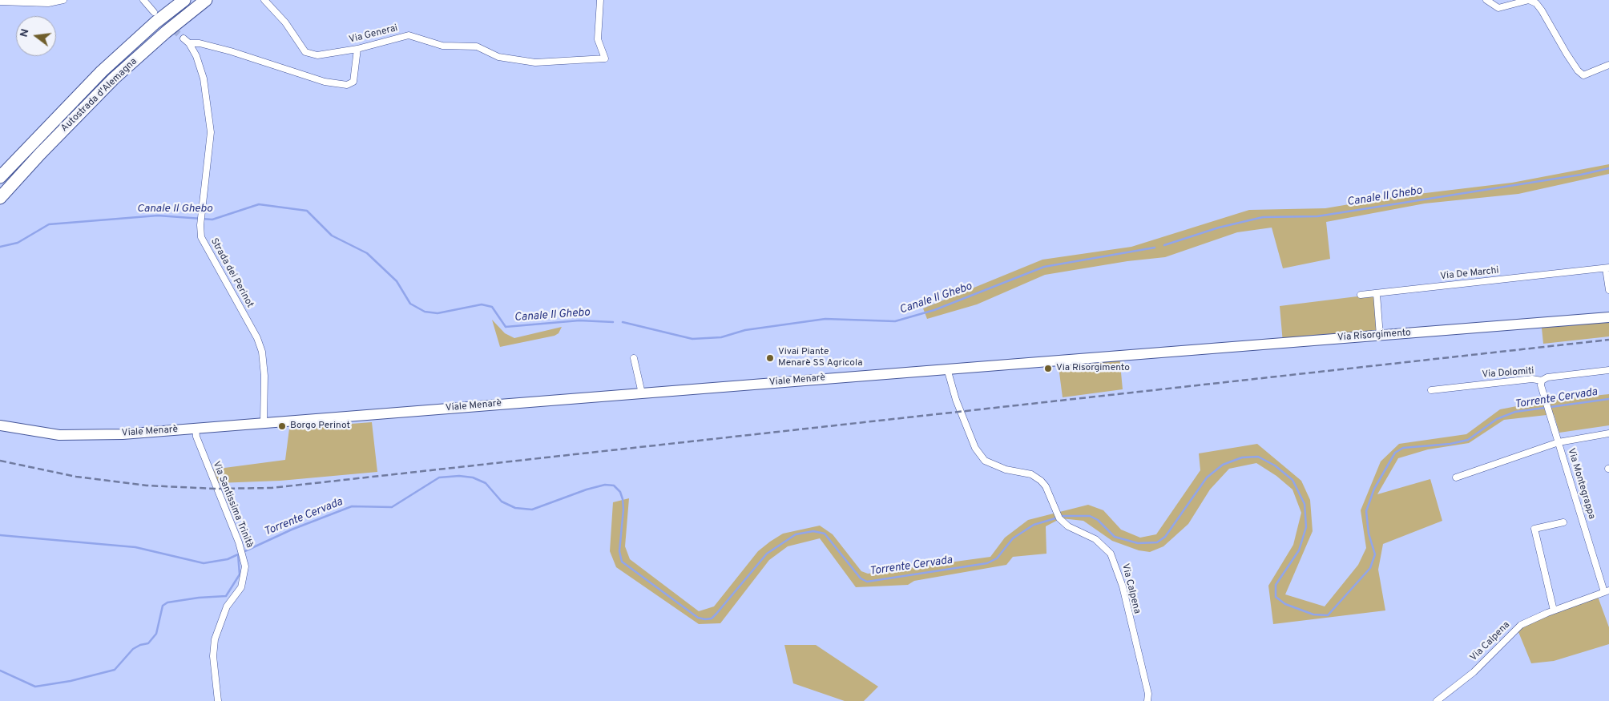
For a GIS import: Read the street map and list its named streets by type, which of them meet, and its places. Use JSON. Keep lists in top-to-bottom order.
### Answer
{
  "streets": {
    "highway": ["Autostrada d'Alemagna"],
    "main road": ["Via Risorgimento", "Viale Menarè"],
    "street": [
      "Via Generai",
      "Strada dei Perinot",
      "Via De Marchi",
      "Via Dolomiti",
      "Via Montegrappa",
      "Via Santissima Trinità",
      "Via Calpena"
    ]
  },
  "crossings": [
    ["Strada dei Perinot", "Viale Menarè"],
    ["Via Risorgimento", "Viale Menarè"],
    ["Via Risorgimento", "Via Calpena"],
    ["Via Dolomiti", "Via Montegrappa"],
    ["Viale Menarè", "Via Santissima Trinità"],
    ["Viale Menarè", "Via Calpena"],
    ["Via Montegrappa", "Via Calpena"]
  ],
  "water": ["Canale Il Ghebo", "Torrente Cervada"],
  "places": ["Vivai Piante Menarè SS Agricola", "Via Risorgimento", "Borgo Perinot"],
  "north": "left"
}
